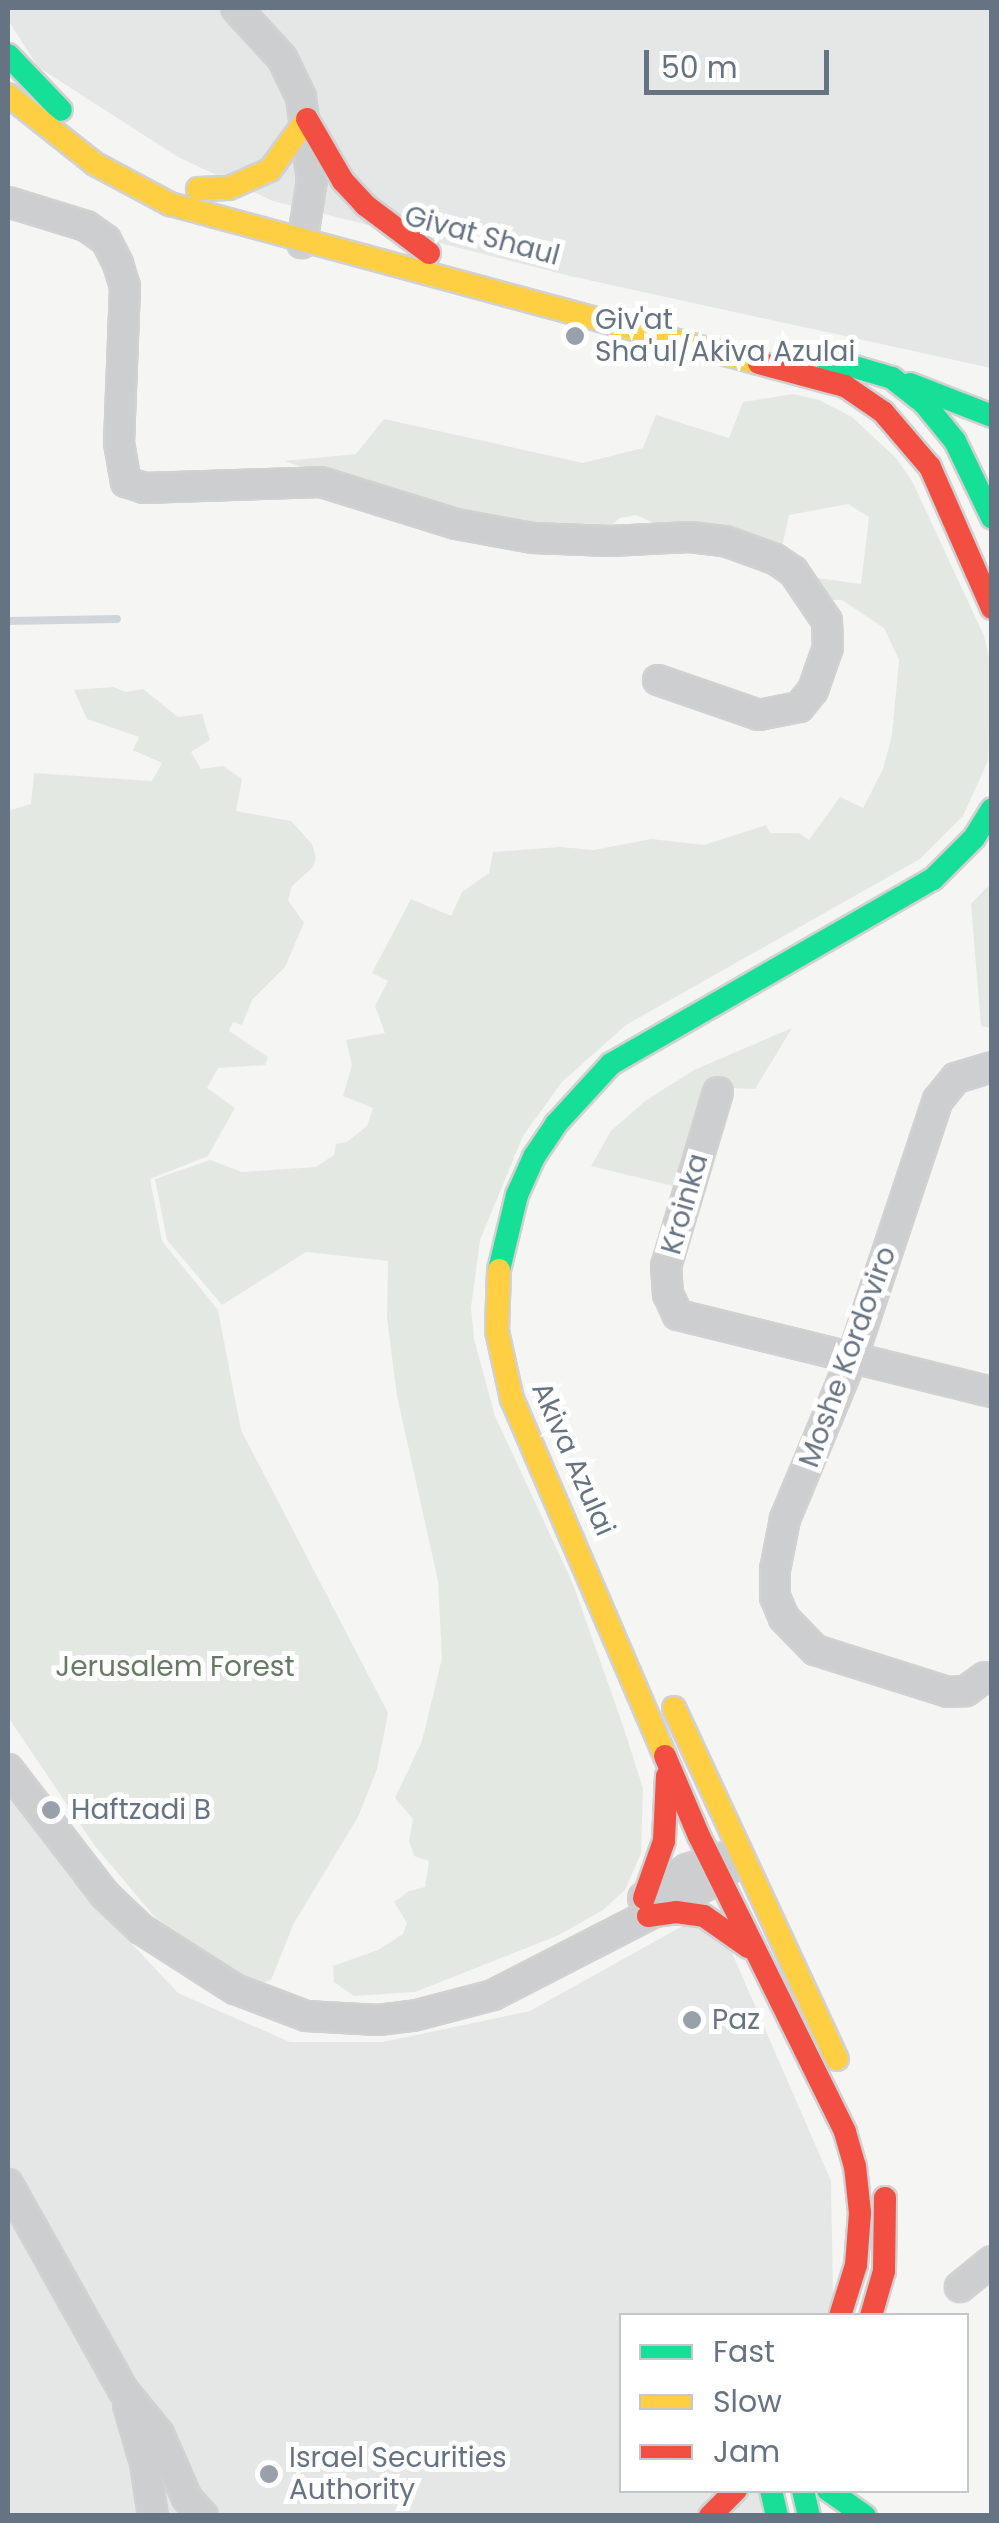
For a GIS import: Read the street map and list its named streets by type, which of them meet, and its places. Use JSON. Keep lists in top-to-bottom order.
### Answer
{
  "streets": {
    "street": [
      "Givat Shaul",
      "Kroinka",
      "Moshe Kordoviro",
      "Akiva Azulai"
    ]
  },
  "crossings": [
    ["Kroinka", "Moshe Kordoviro"]
  ],
  "parks": ["Jerusalem Forest"],
  "places": [
    "Giv'at Sha'ul/Akiva Azulai",
    "Haftzadi B",
    "Paz",
    "Israel Securities Authority"
  ],
  "legend": ["Fast", "Slow", "Jam"],
  "scale_bar": "50 m"
}
